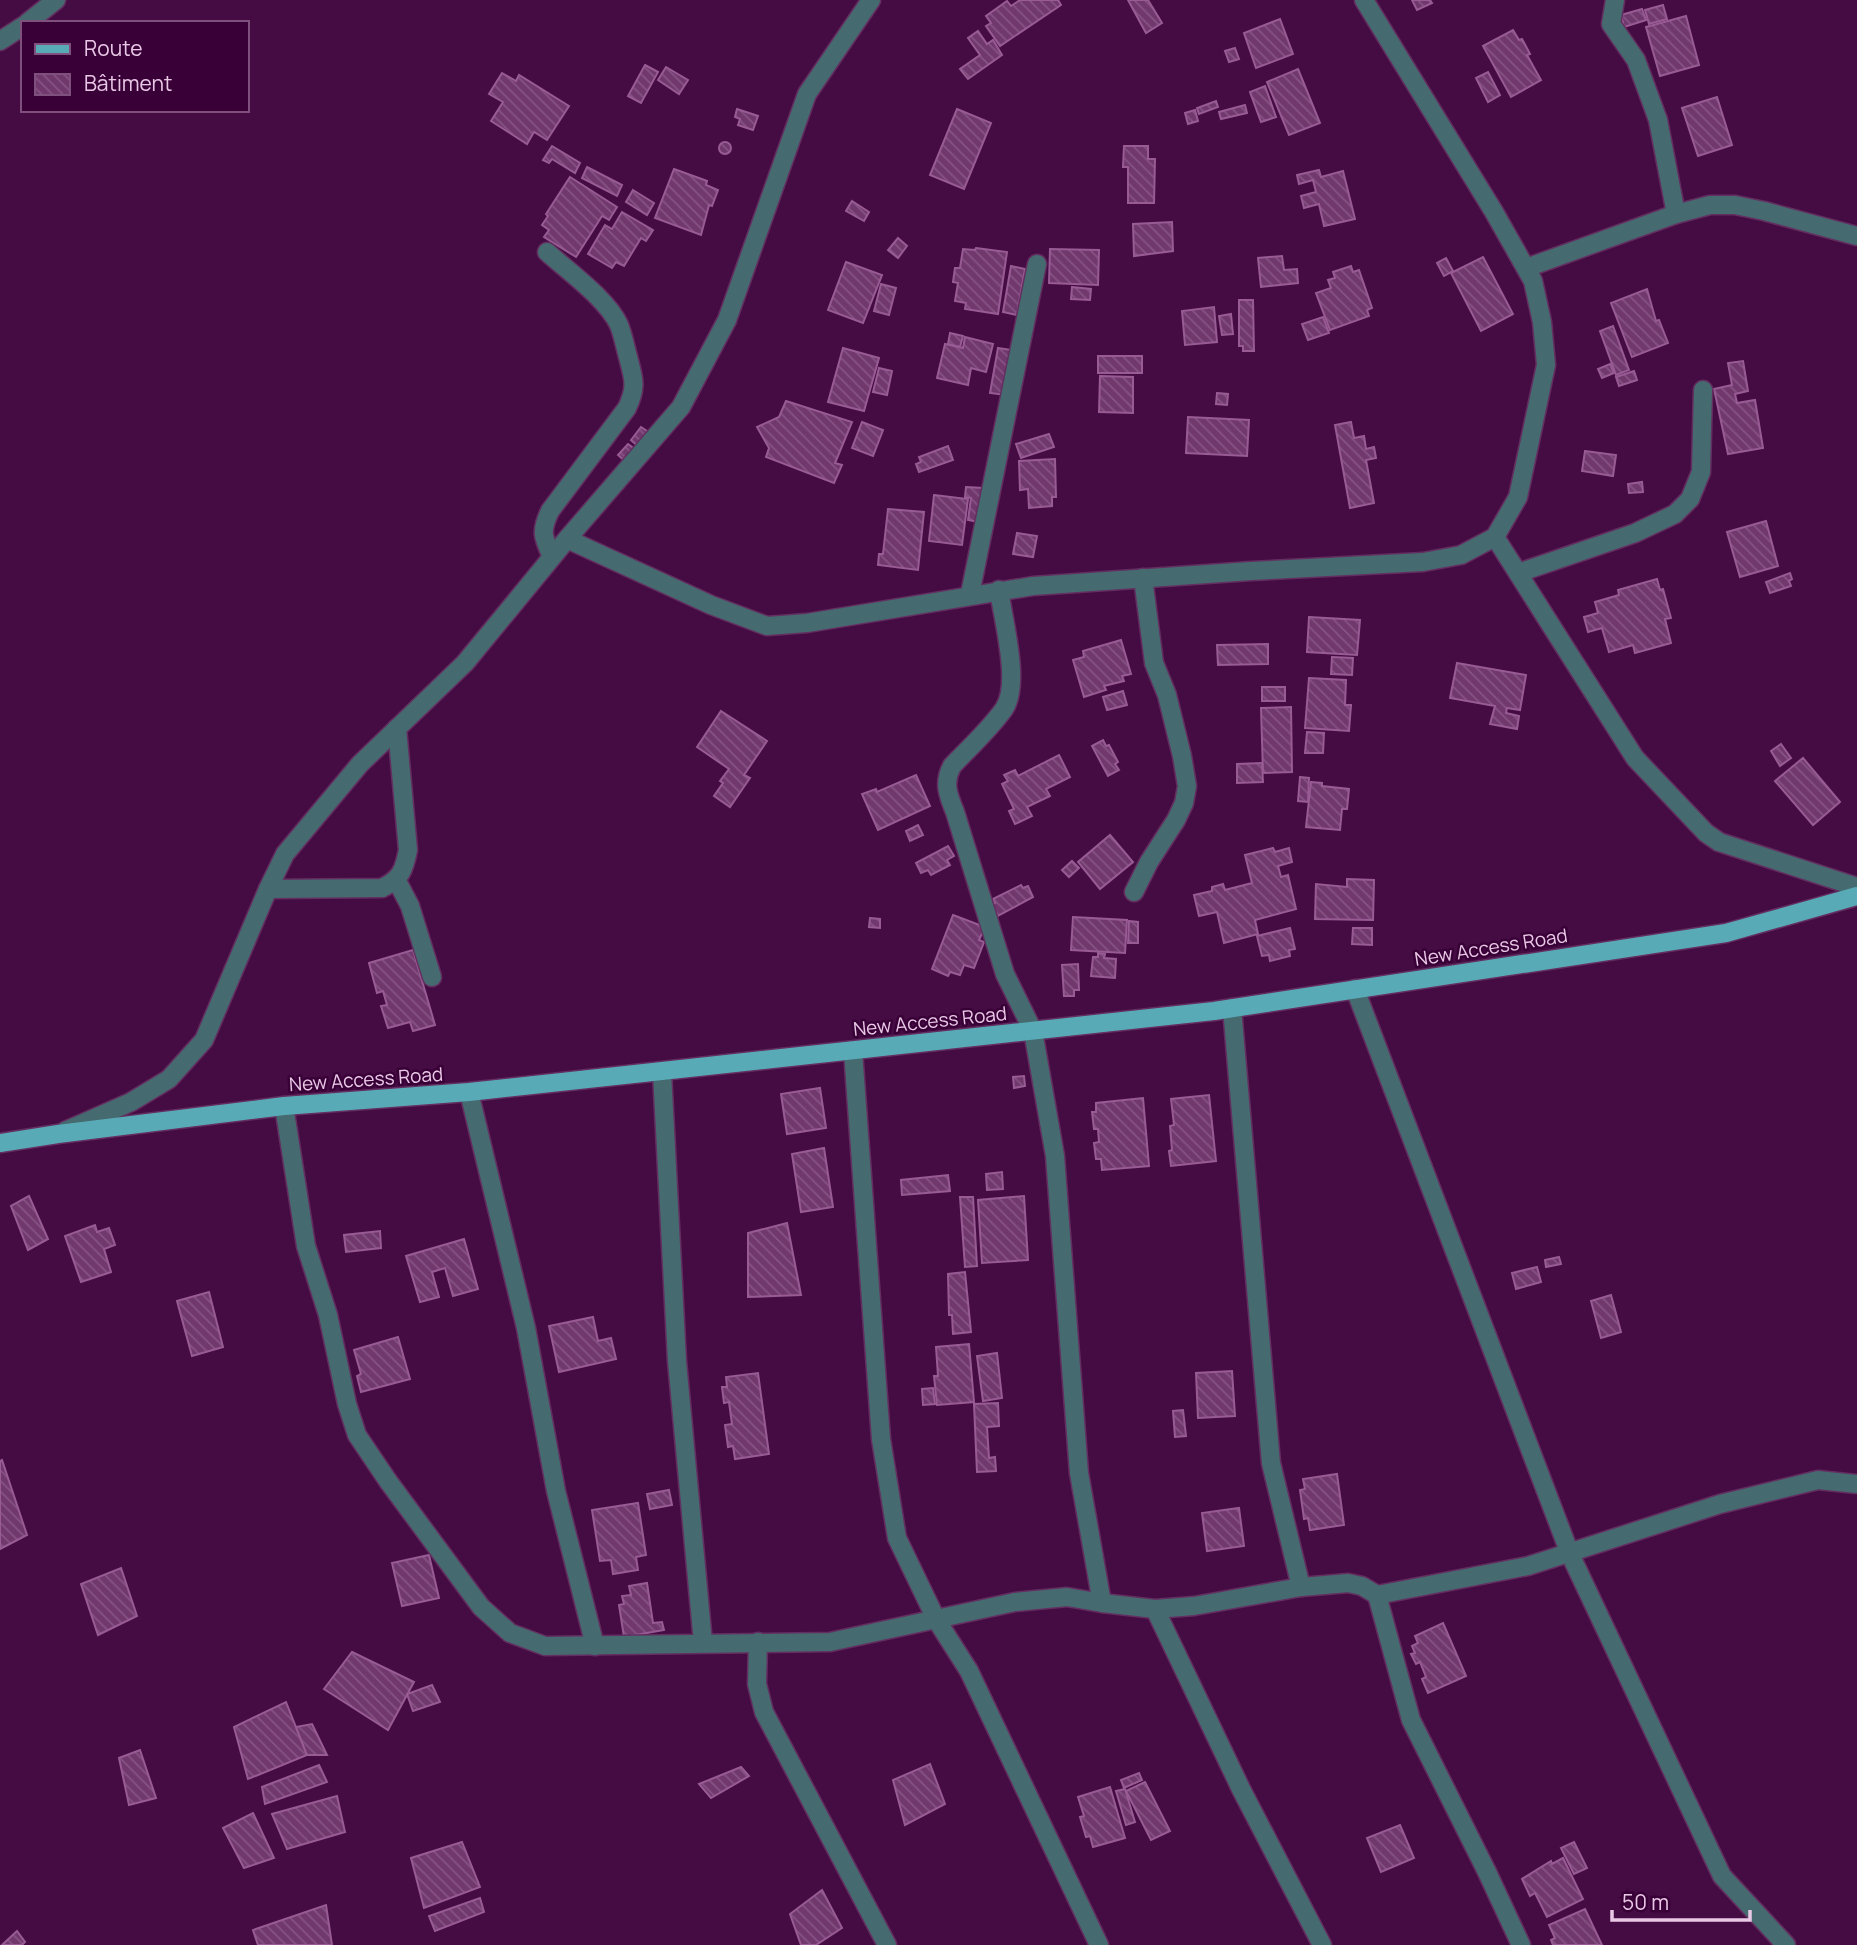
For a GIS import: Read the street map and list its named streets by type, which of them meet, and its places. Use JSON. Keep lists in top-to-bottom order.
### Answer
{
  "streets": {
    "main road": ["New Access Road"]
  },
  "legend": ["Route", "Bâtiment"],
  "scale_bar": "50 m"
}
